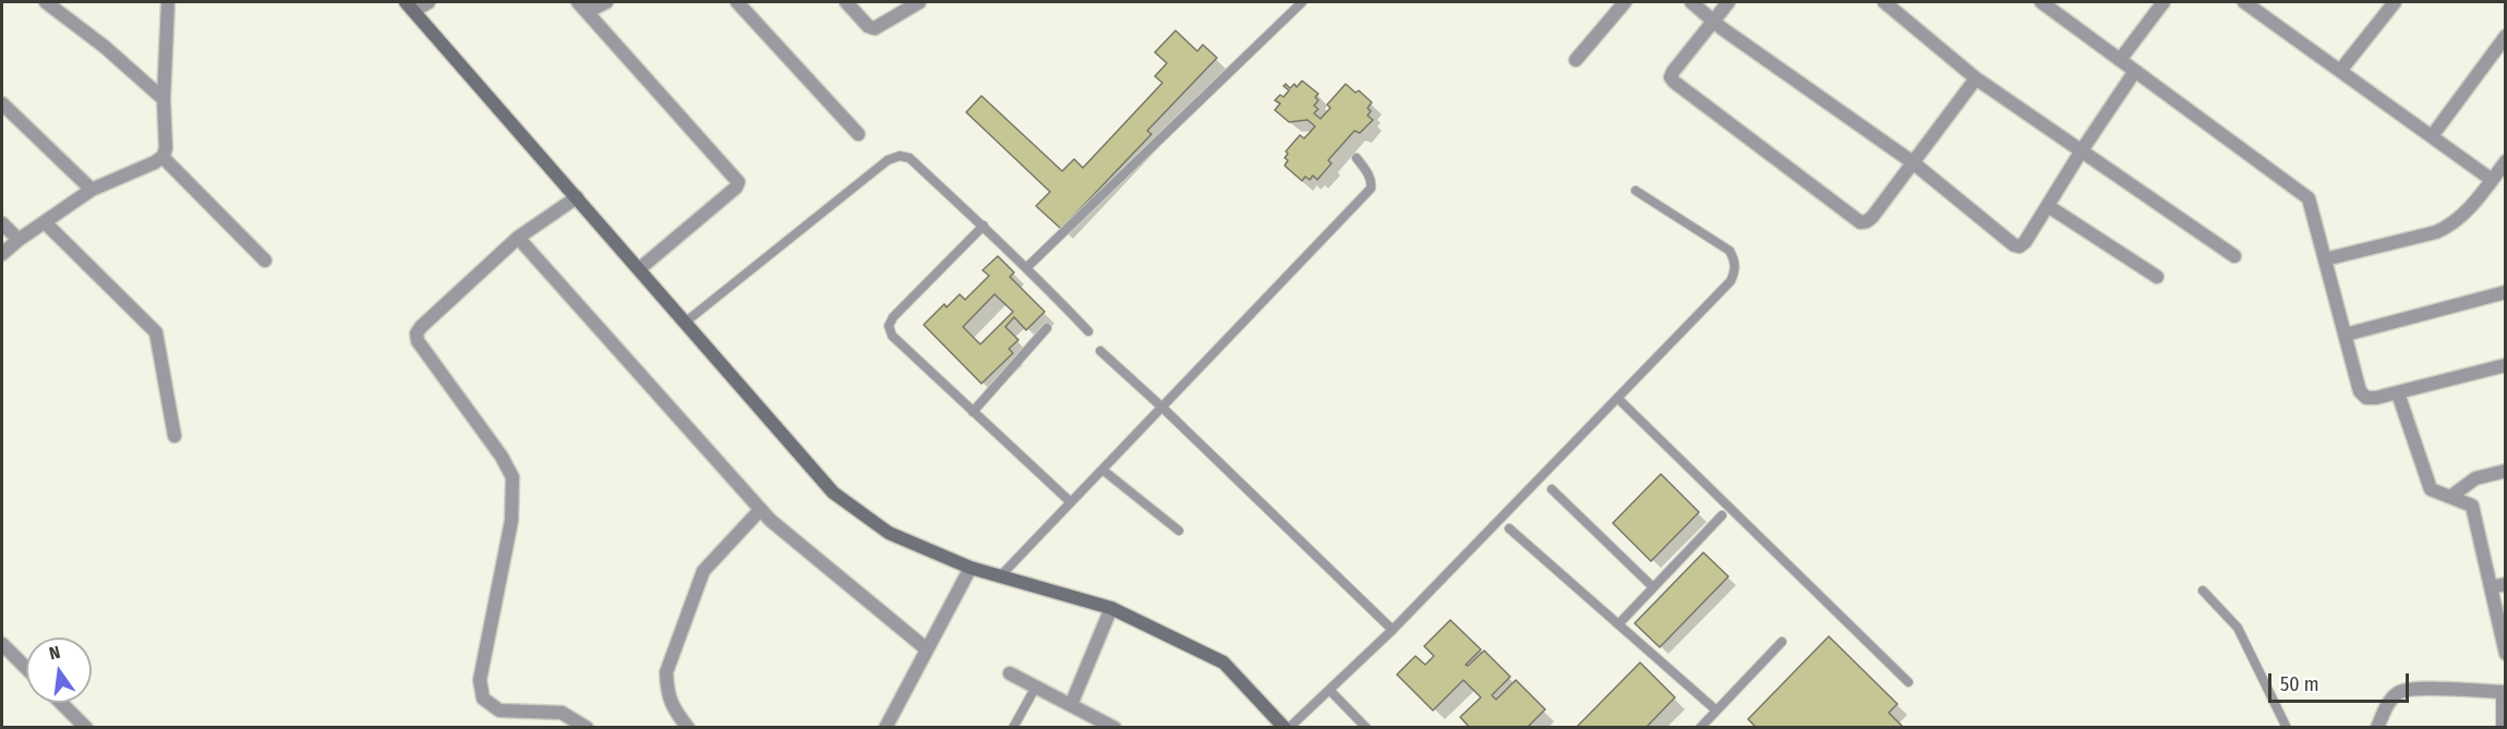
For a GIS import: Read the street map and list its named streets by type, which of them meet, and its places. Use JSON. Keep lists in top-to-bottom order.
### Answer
{
  "scale_bar": "50 m",
  "north": "top"
}
